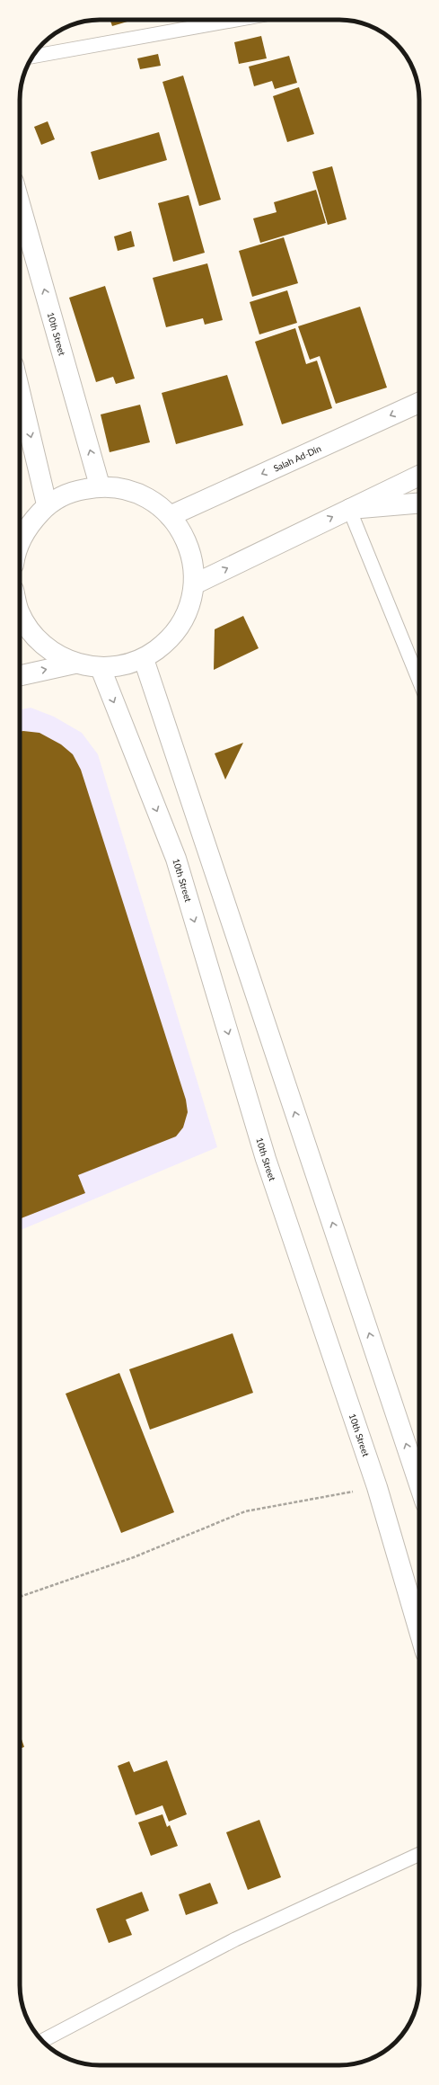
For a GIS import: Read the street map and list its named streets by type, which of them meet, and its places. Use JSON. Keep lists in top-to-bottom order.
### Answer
{
  "streets": {
    "main road": ["10th Street", "Salah Ad-Din"]
  }
}
